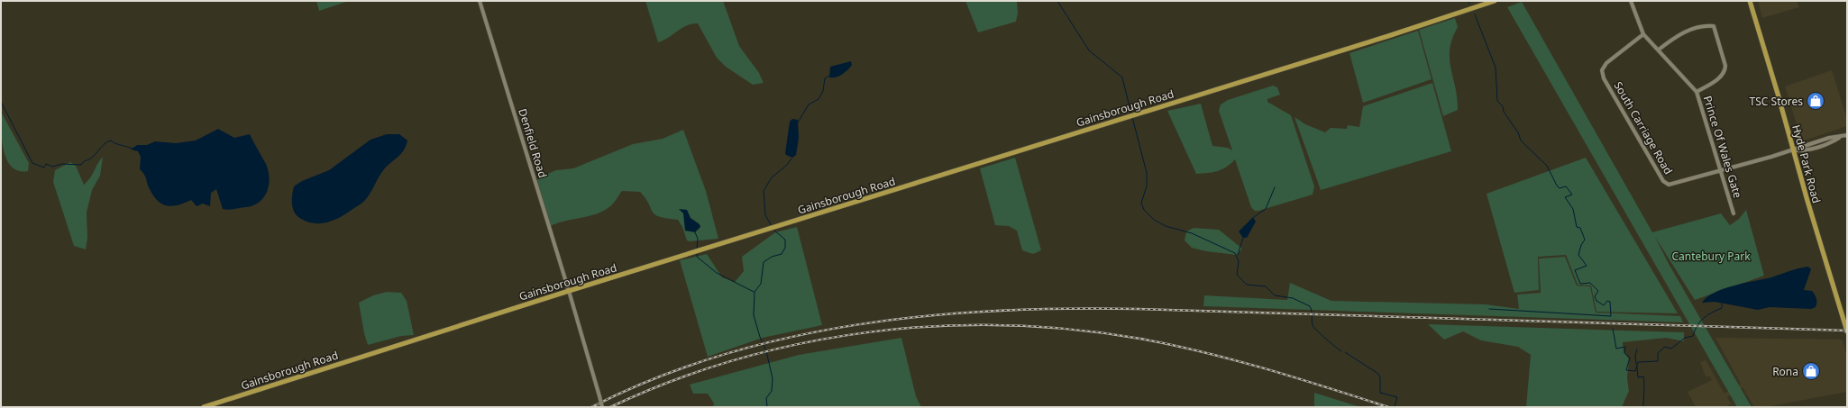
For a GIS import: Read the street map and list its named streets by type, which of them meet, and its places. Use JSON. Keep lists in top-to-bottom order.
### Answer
{
  "streets": {
    "main road": ["Gainsborough Road", "Hyde Park Road"],
    "street": ["South Carriage Road", "Denfield Road", "Prince Of Wales Gate"]
  },
  "crossings": [
    ["Gainsborough Road", "Denfield Road"],
    ["South Carriage Road", "Prince Of Wales Gate"],
    ["South Carriage Road", "Hyde Park Road"]
  ],
  "parks": ["Cantebury Park"],
  "places": {
    "shop": ["TSC Stores", "Rona"]
  }
}
